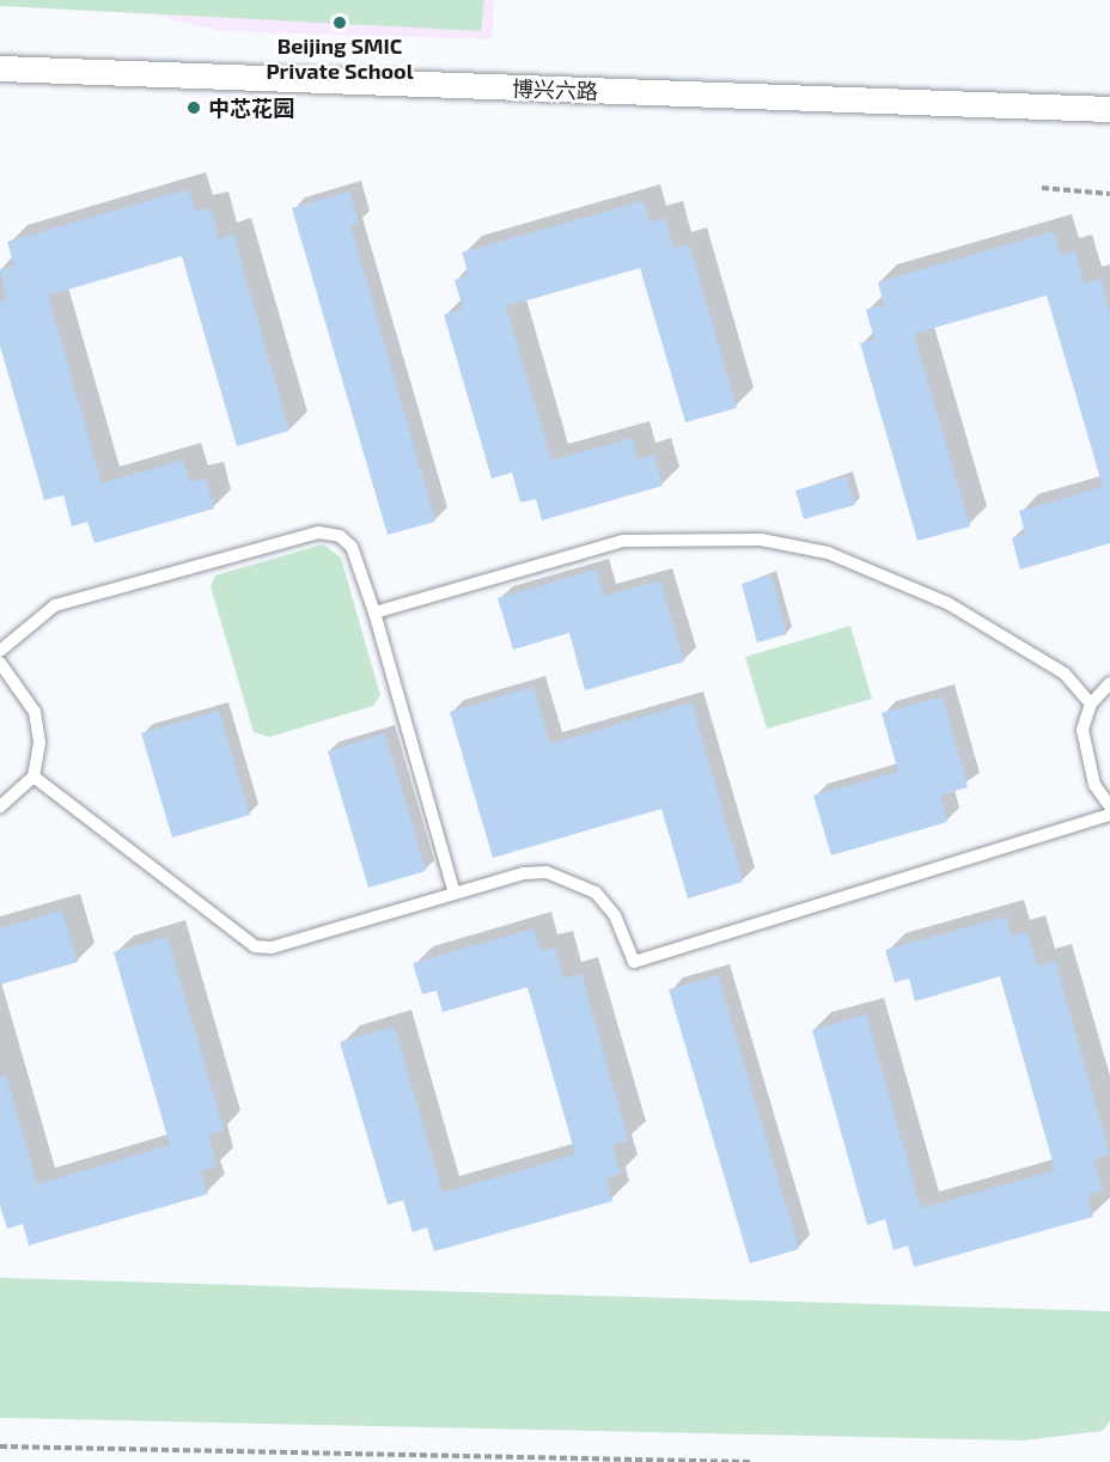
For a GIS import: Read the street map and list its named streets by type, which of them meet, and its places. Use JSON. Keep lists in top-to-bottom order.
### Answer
{
  "streets": {
    "street": ["博兴六路"]
  },
  "places": ["Beijing SMIC Private School", "中芯花园"]
}
